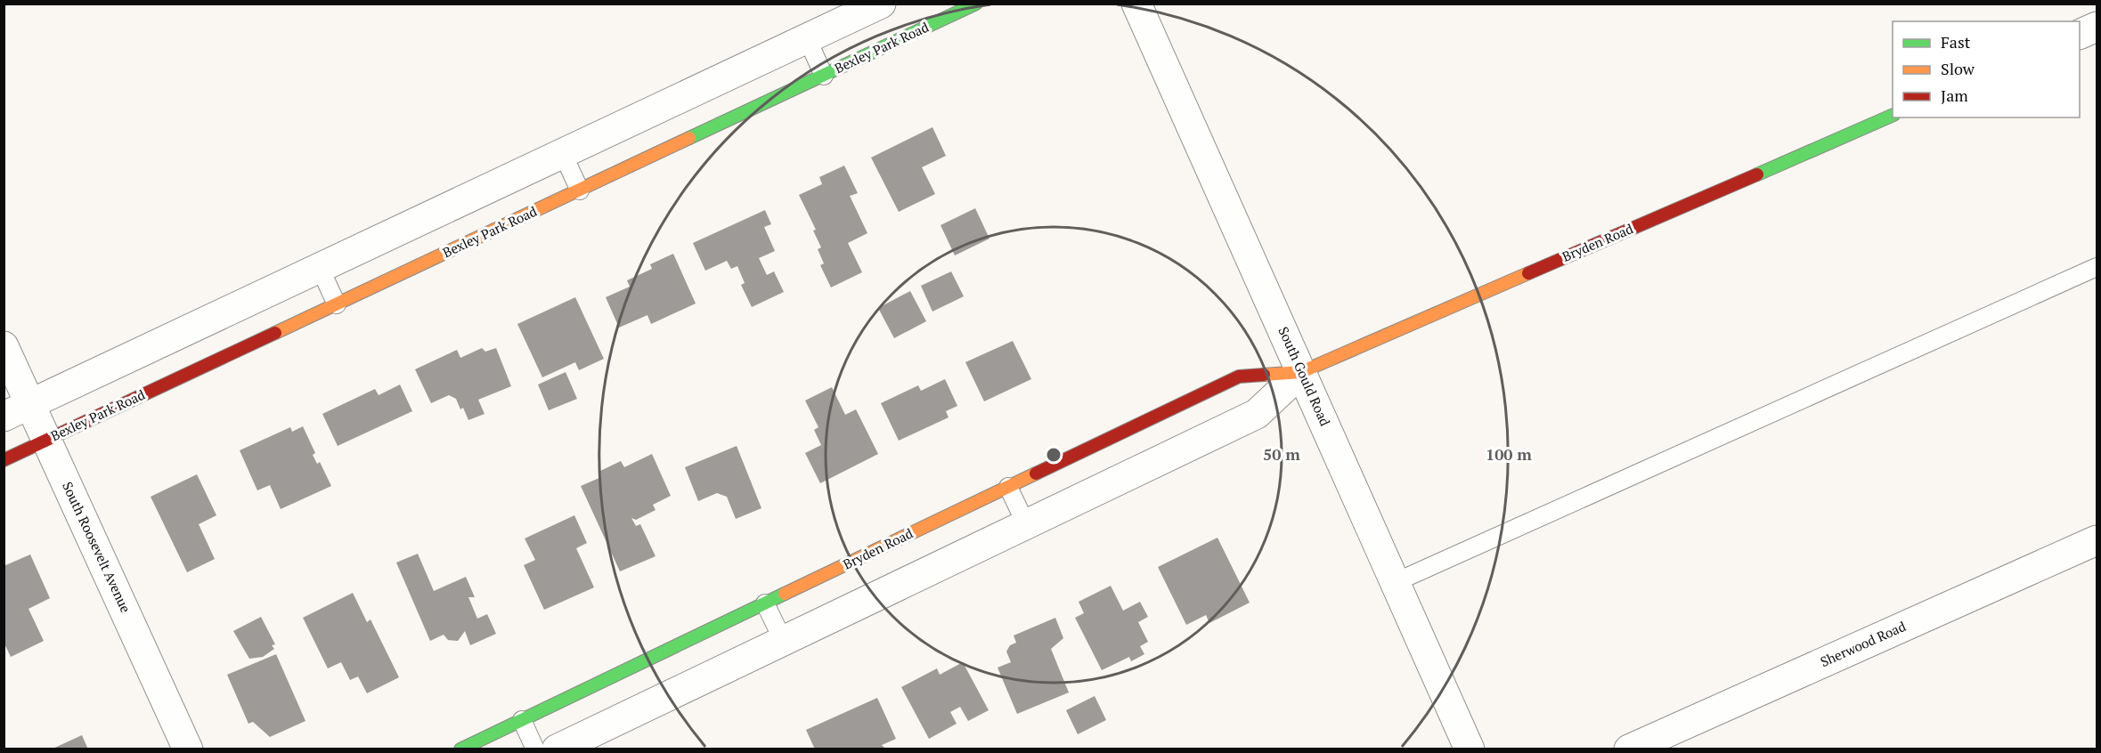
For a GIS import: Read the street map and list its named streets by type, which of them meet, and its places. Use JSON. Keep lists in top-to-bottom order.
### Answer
{
  "streets": {
    "street": [
      "Bexley Park Road",
      "Bryden Road",
      "South Gould Road",
      "South Roosevelt Avenue",
      "Sherwood Road"
    ]
  },
  "crossings": [
    ["Bexley Park Road", "South Roosevelt Avenue"],
    ["Bryden Road", "South Gould Road"]
  ],
  "legend": ["Fast", "Slow", "Jam"],
  "rings": ["50 m", "100 m"]
}
